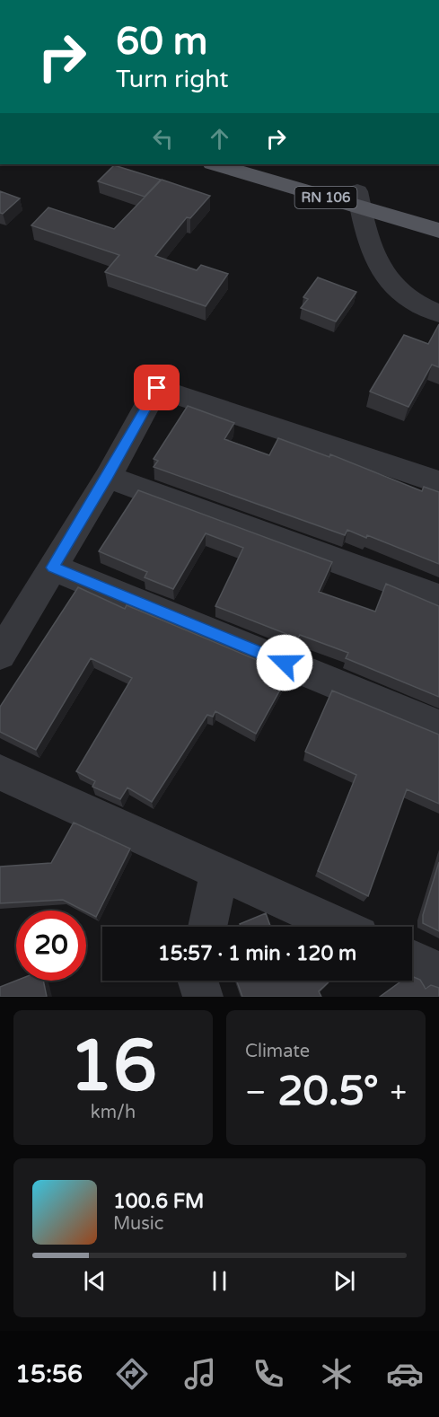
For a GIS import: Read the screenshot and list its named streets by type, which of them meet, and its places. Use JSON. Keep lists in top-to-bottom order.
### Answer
{
  "streets": {
    "main road": ["RN 106"]
  },
  "page": {
    "turn": ["60 m", "Turn right"],
    "limit": "20",
    "trip": "15:57 · 1 min · 120 m",
    "tile": [
      ["16", "km/h"],
      "Climate"
    ],
    "heat": ["−", "20.5°", "+"],
    "song": ["100.6 FM", "Music"],
    "tabs": "15:56"
  }
}
